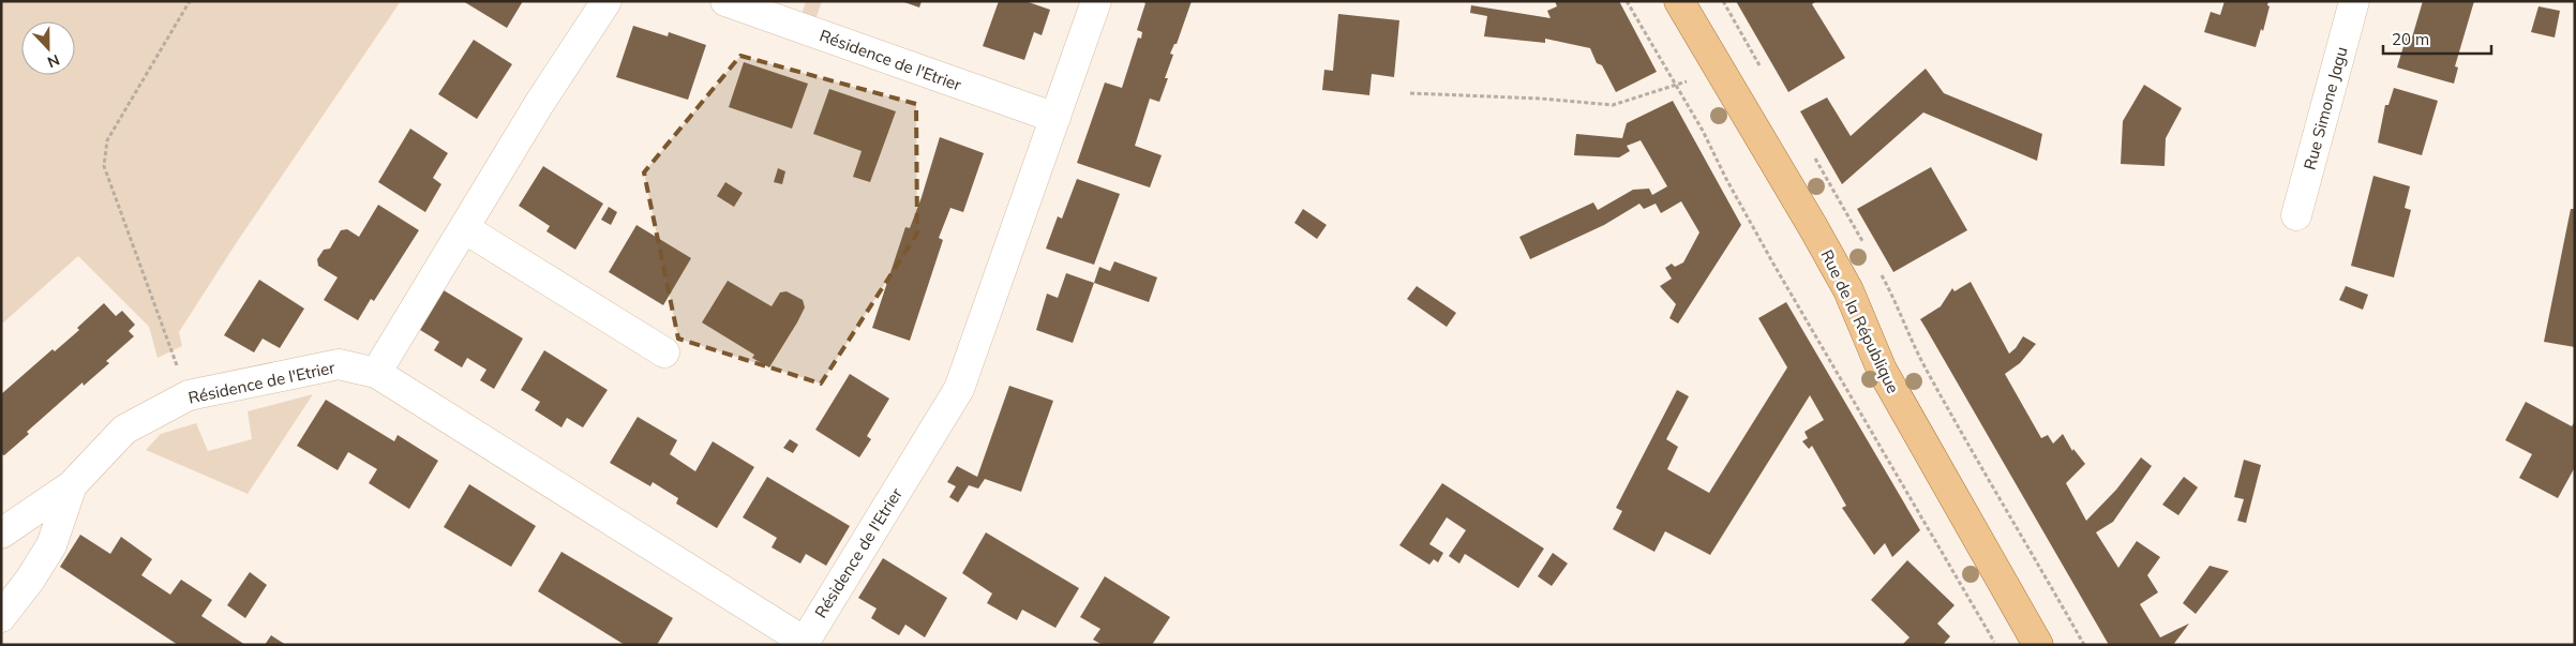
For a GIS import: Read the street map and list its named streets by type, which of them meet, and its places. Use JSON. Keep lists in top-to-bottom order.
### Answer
{
  "streets": {
    "main road": ["Rue de la République"],
    "street": ["Résidence de l'Etrier", "Rue Simone Jagu"]
  },
  "scale_bar": "20 m",
  "north": "bottom"
}
